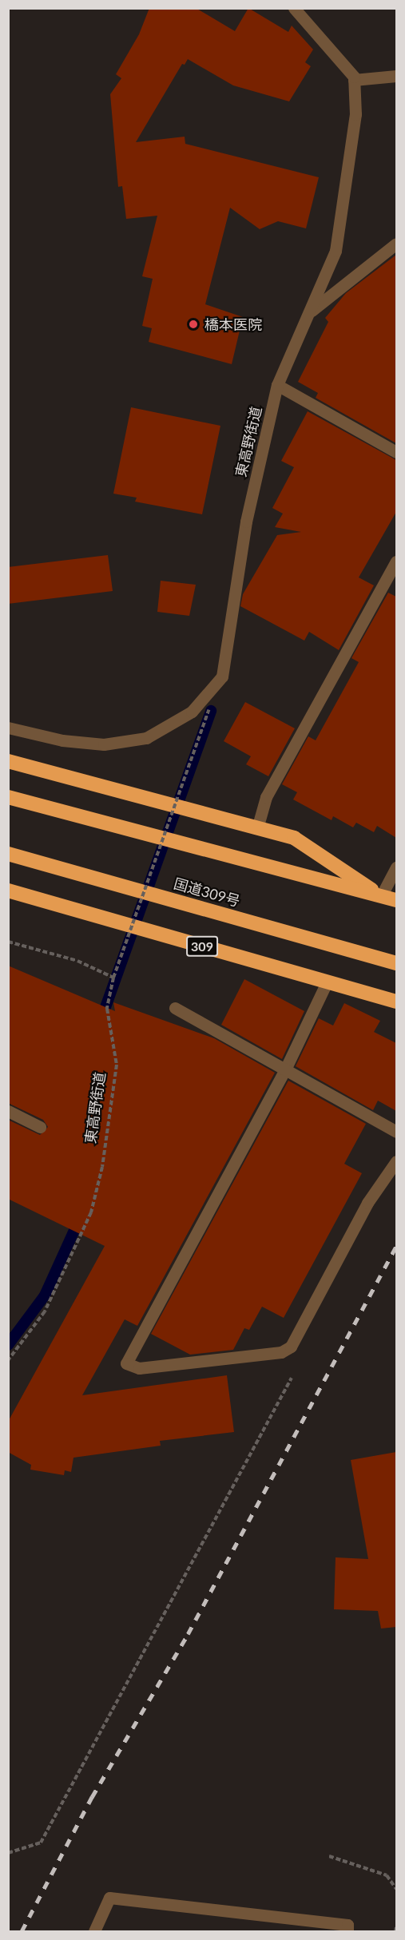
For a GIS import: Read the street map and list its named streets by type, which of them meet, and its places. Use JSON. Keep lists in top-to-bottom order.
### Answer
{
  "streets": {
    "highway": ["国道309号", "309"],
    "street": ["東高野街道"]
  },
  "places": ["橋本医院"]
}
